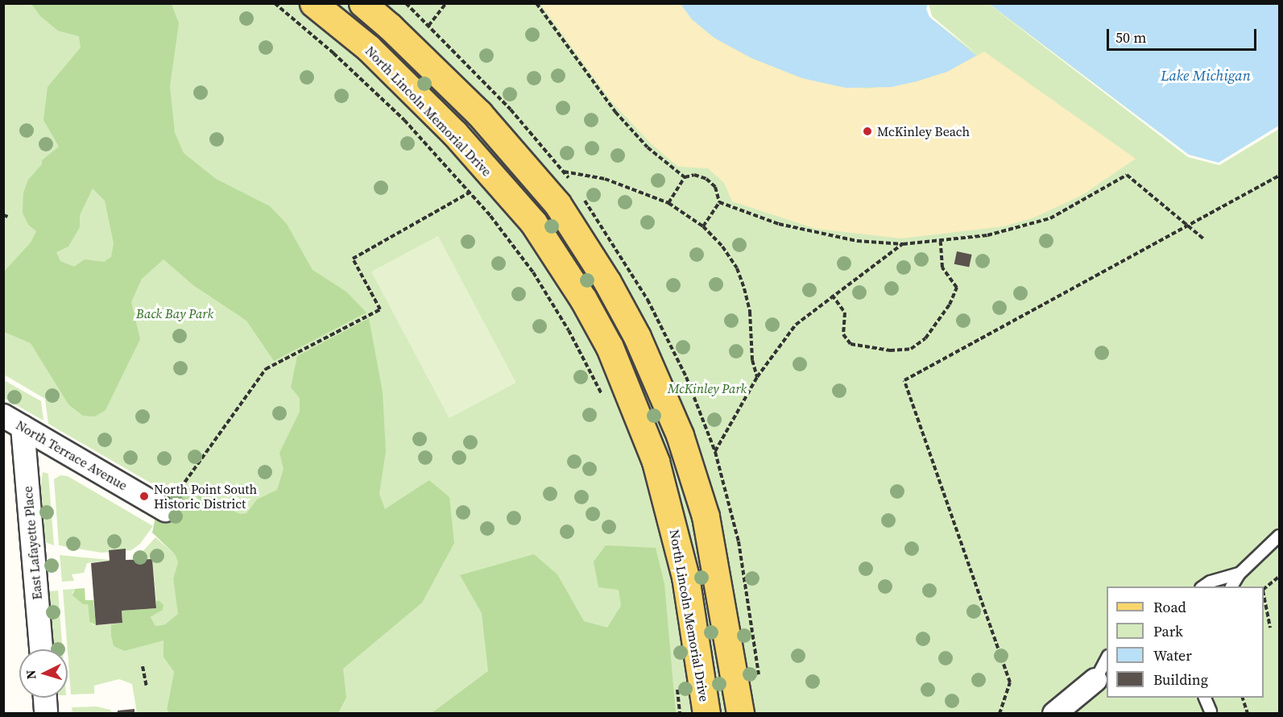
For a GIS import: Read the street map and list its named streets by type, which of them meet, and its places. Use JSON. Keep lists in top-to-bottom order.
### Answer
{
  "streets": {
    "main road": ["North Lincoln Memorial Drive"],
    "street": ["North Terrace Avenue", "East Lafayette Place"]
  },
  "crossings": [
    ["North Terrace Avenue", "East Lafayette Place"]
  ],
  "water": ["Lake Michigan"],
  "parks": ["Back Bay Park", "McKinley Park"],
  "places": ["McKinley Beach", "North Point South Historic District"],
  "legend": [
    "Road",
    "Park",
    "Water",
    "Building"
  ],
  "scale_bar": "50 m",
  "north": "left"
}
